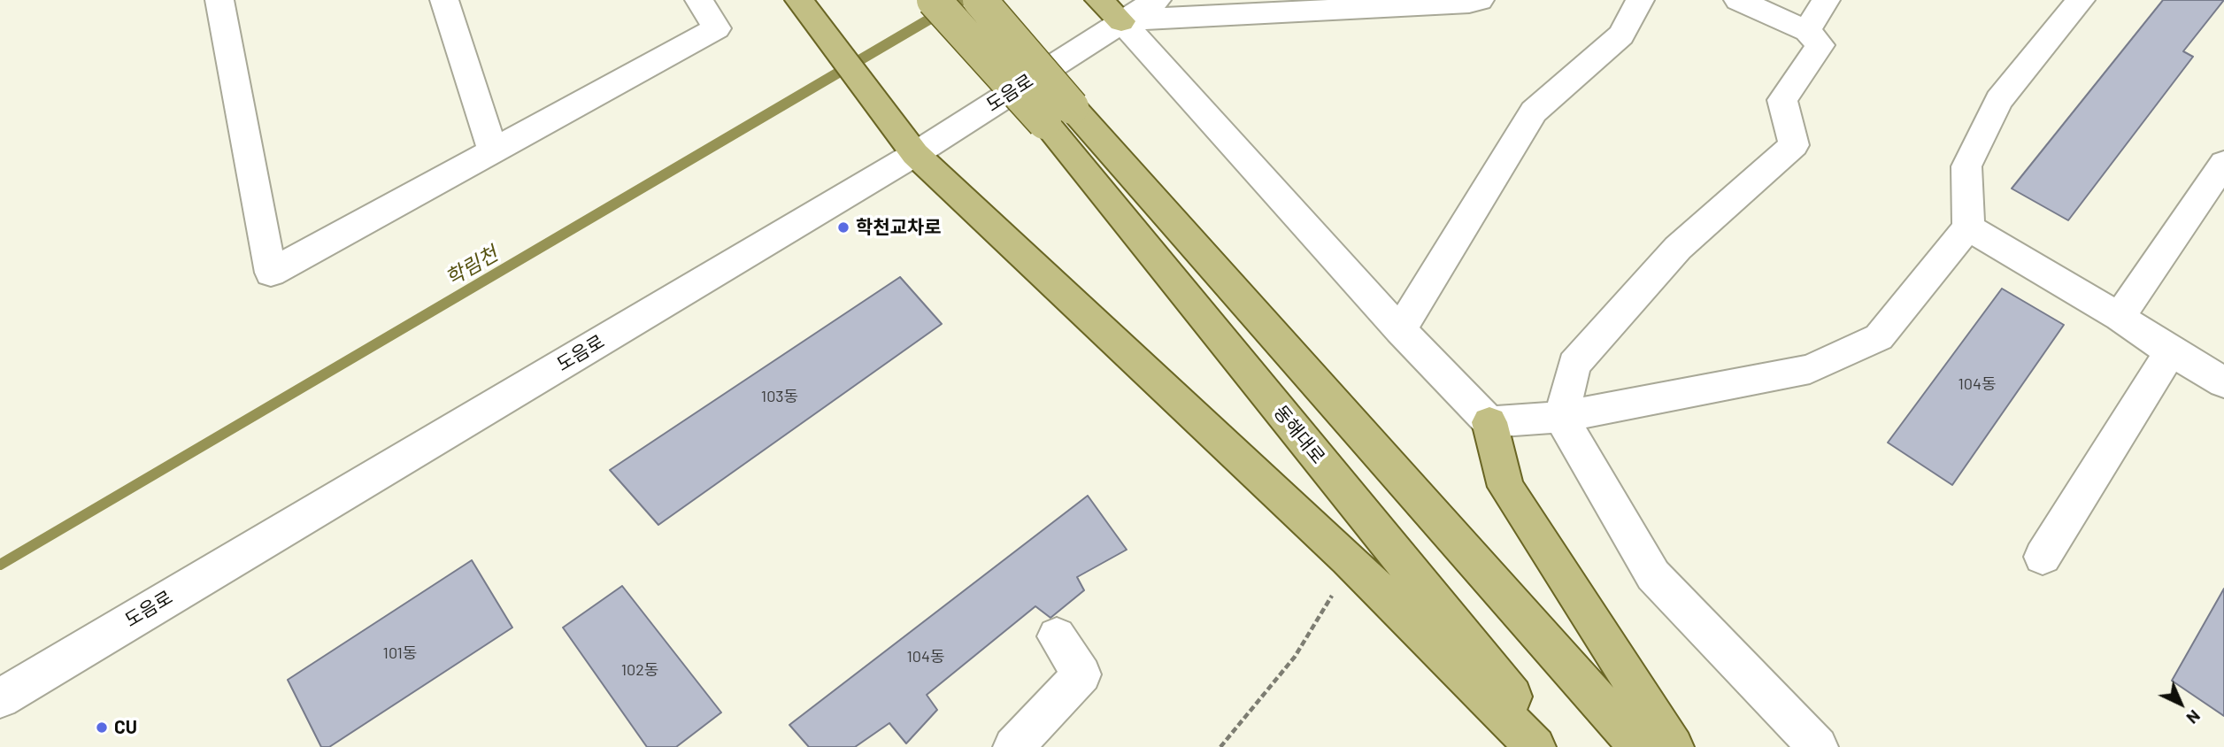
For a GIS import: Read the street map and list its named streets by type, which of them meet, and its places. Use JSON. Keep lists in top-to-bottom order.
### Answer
{
  "streets": {
    "main road": ["동해대로"],
    "street": ["도음로"]
  },
  "water": ["학림천"],
  "places": ["학천교차로", "CU"],
  "house_numbers": [
    "104동",
    "103동",
    "101동",
    "104동",
    "102동"
  ],
  "north": "bottom right"
}
